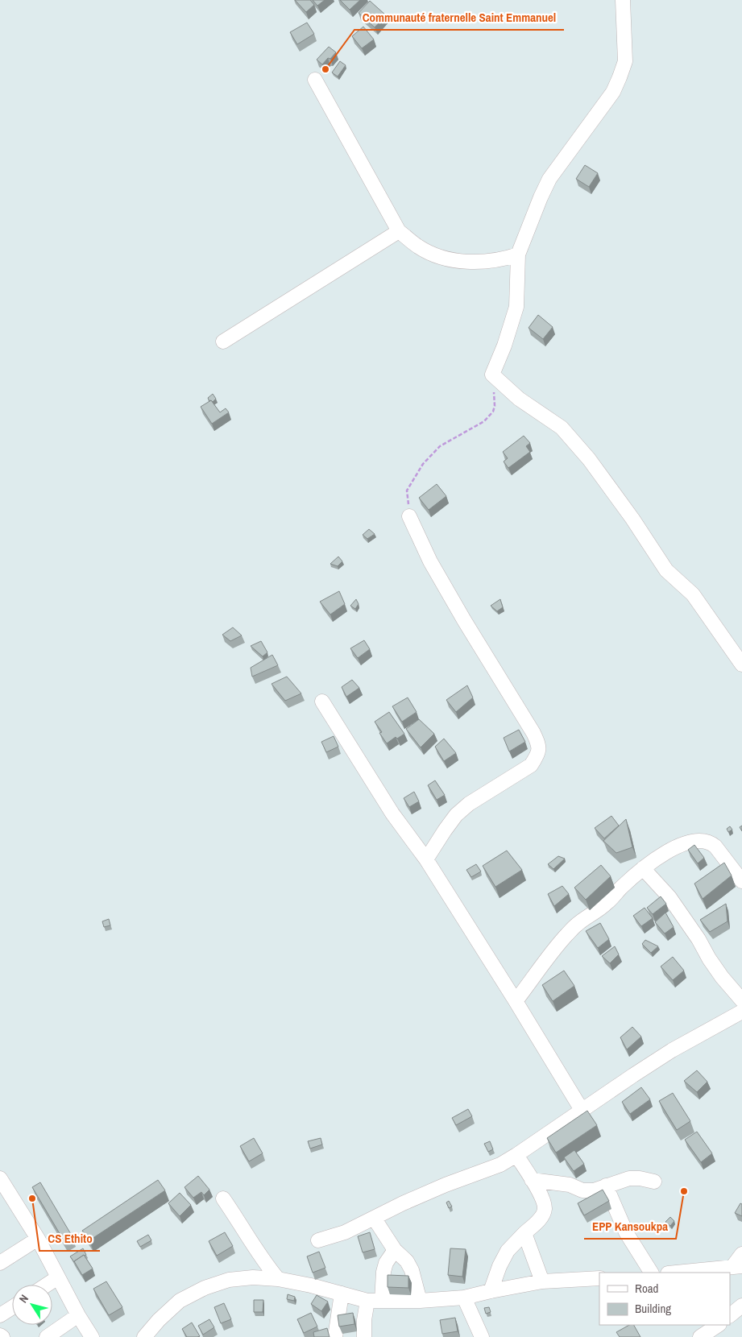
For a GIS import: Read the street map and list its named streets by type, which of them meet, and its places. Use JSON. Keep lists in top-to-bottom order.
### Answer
{
  "places": ["Communauté fraternelle Saint Emmanuel", "EPP Kansoukpa", "CS Ethito"],
  "legend": ["Road", "Building"],
  "north": "top left"
}
